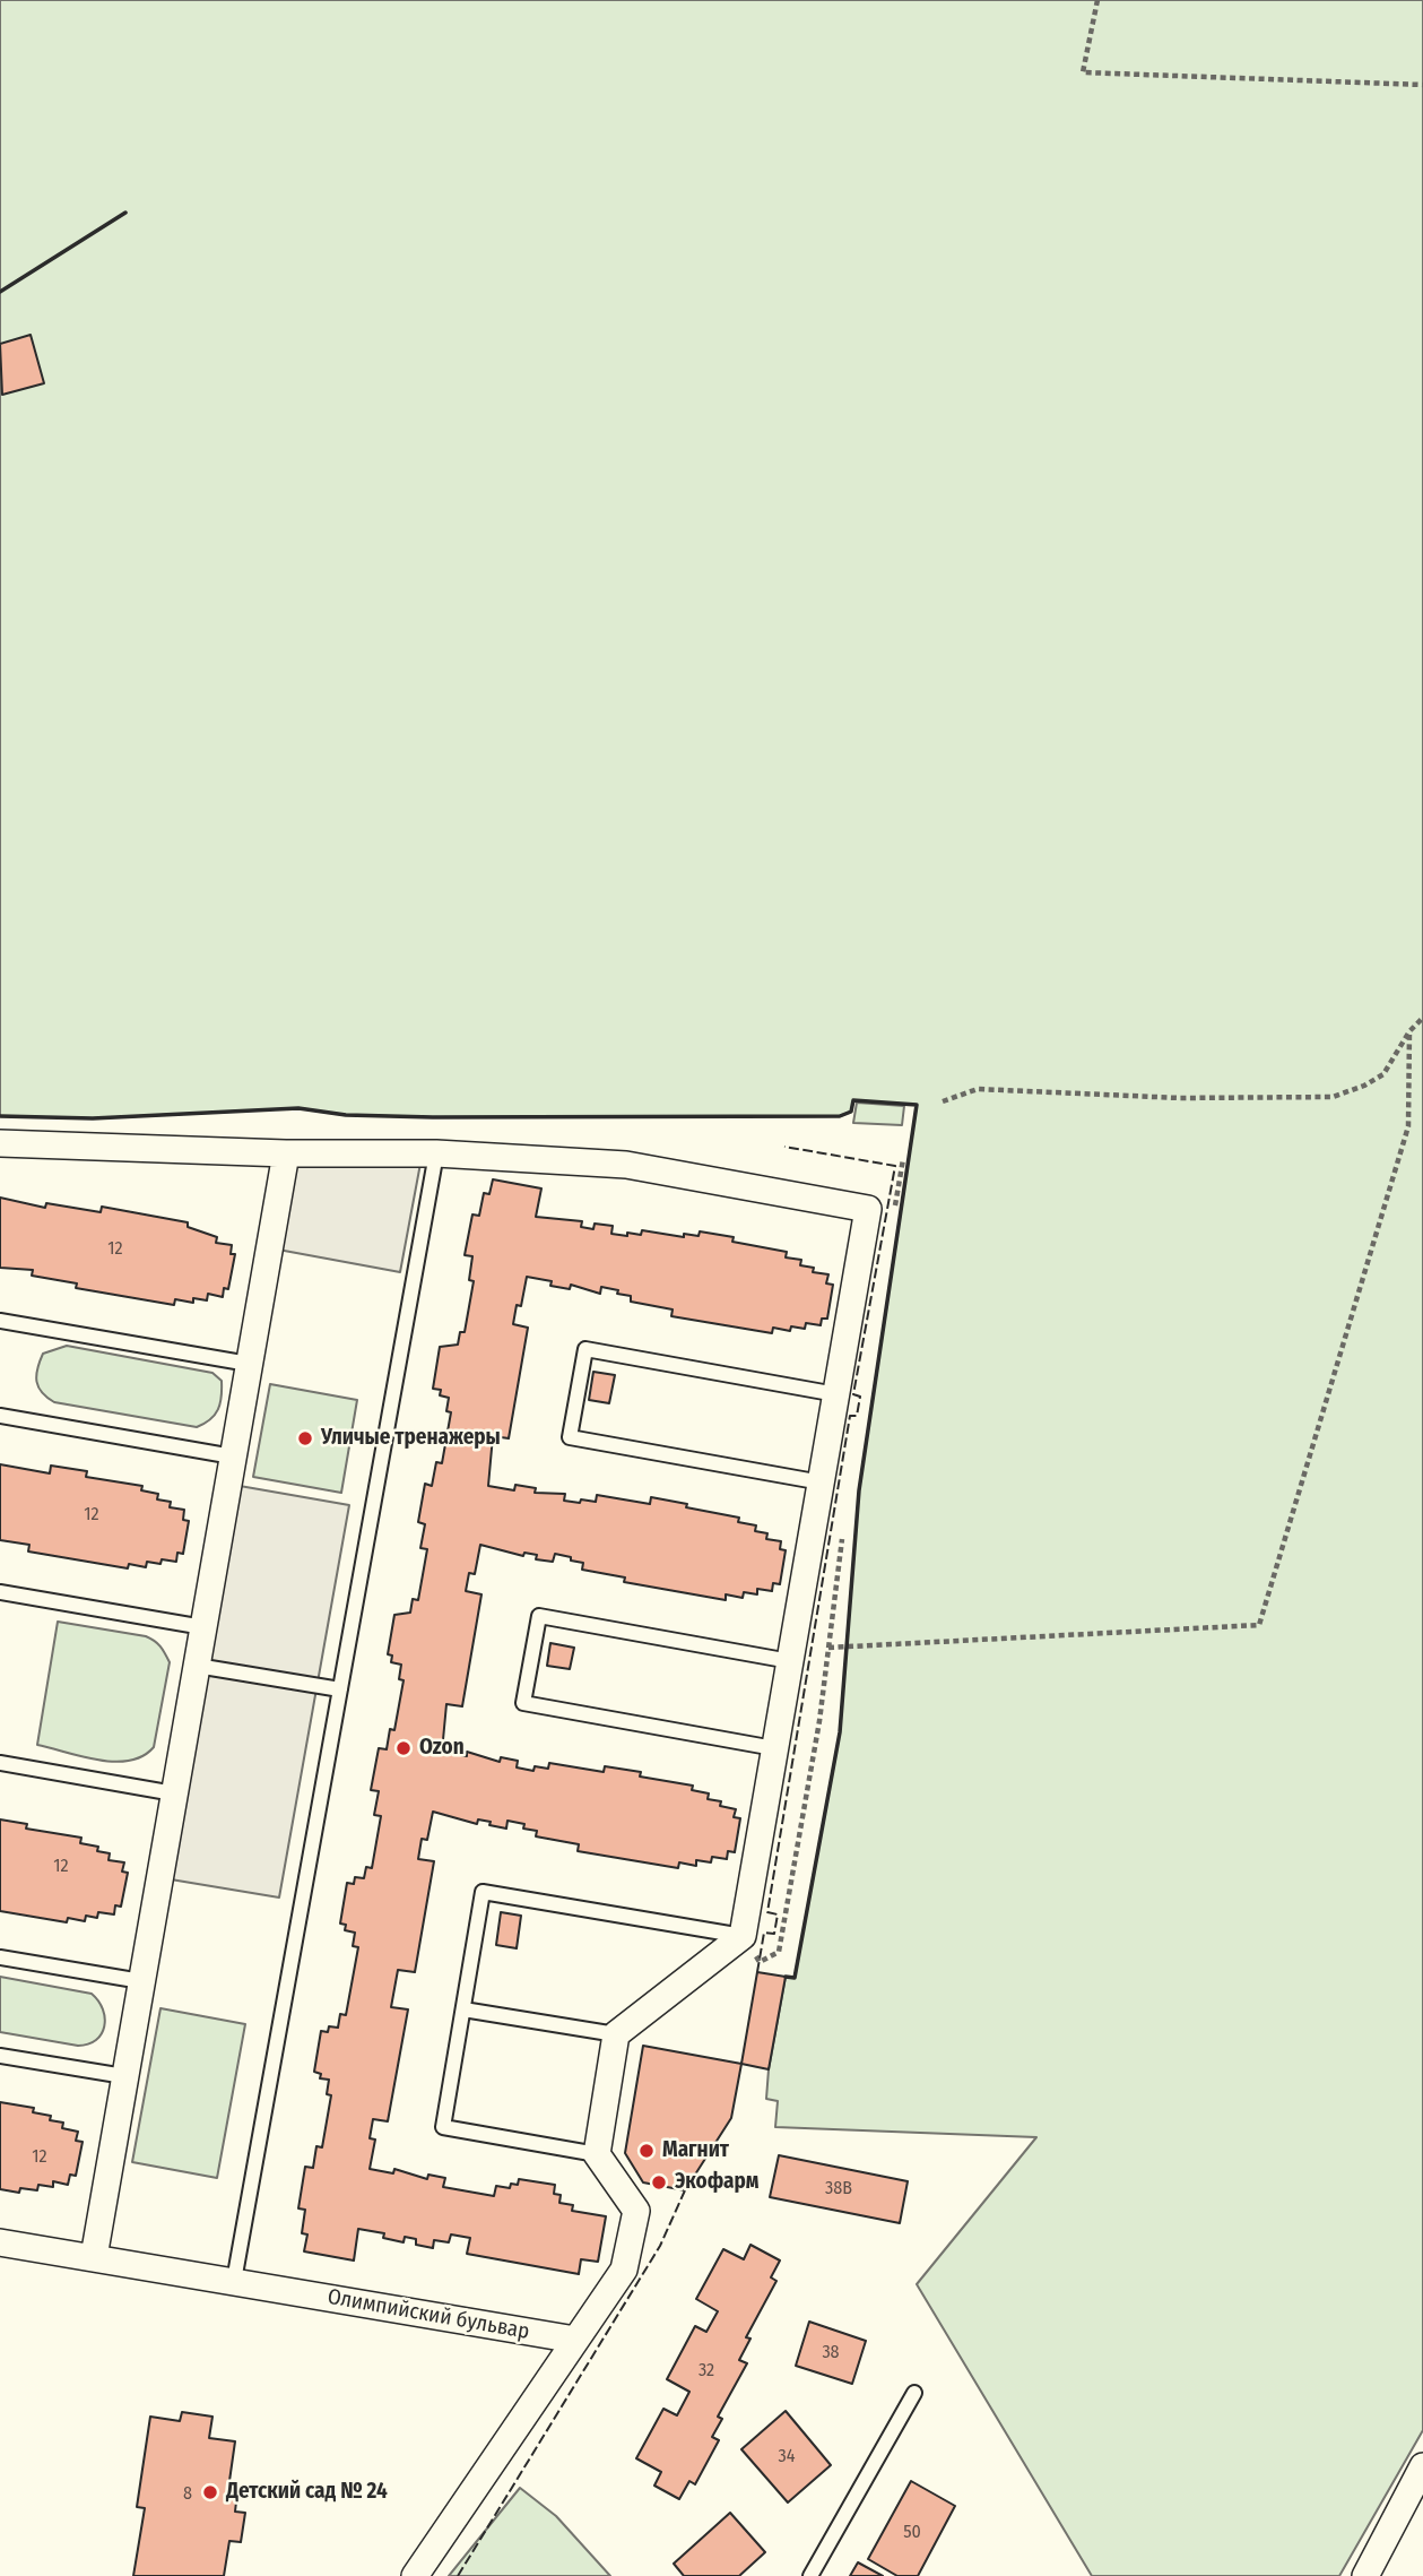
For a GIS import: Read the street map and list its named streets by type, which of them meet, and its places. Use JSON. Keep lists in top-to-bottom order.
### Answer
{
  "streets": {
    "street": ["Олимпийский бульвар"]
  },
  "places": [
    "Уличые тренажеры",
    "Ozon",
    "Магнит",
    "Экофарм",
    "Детский сад № 24"
  ],
  "house_numbers": [
    "12",
    "12",
    "12",
    "12",
    "38В",
    "38",
    "32",
    "34",
    "8",
    "50"
  ]
}
